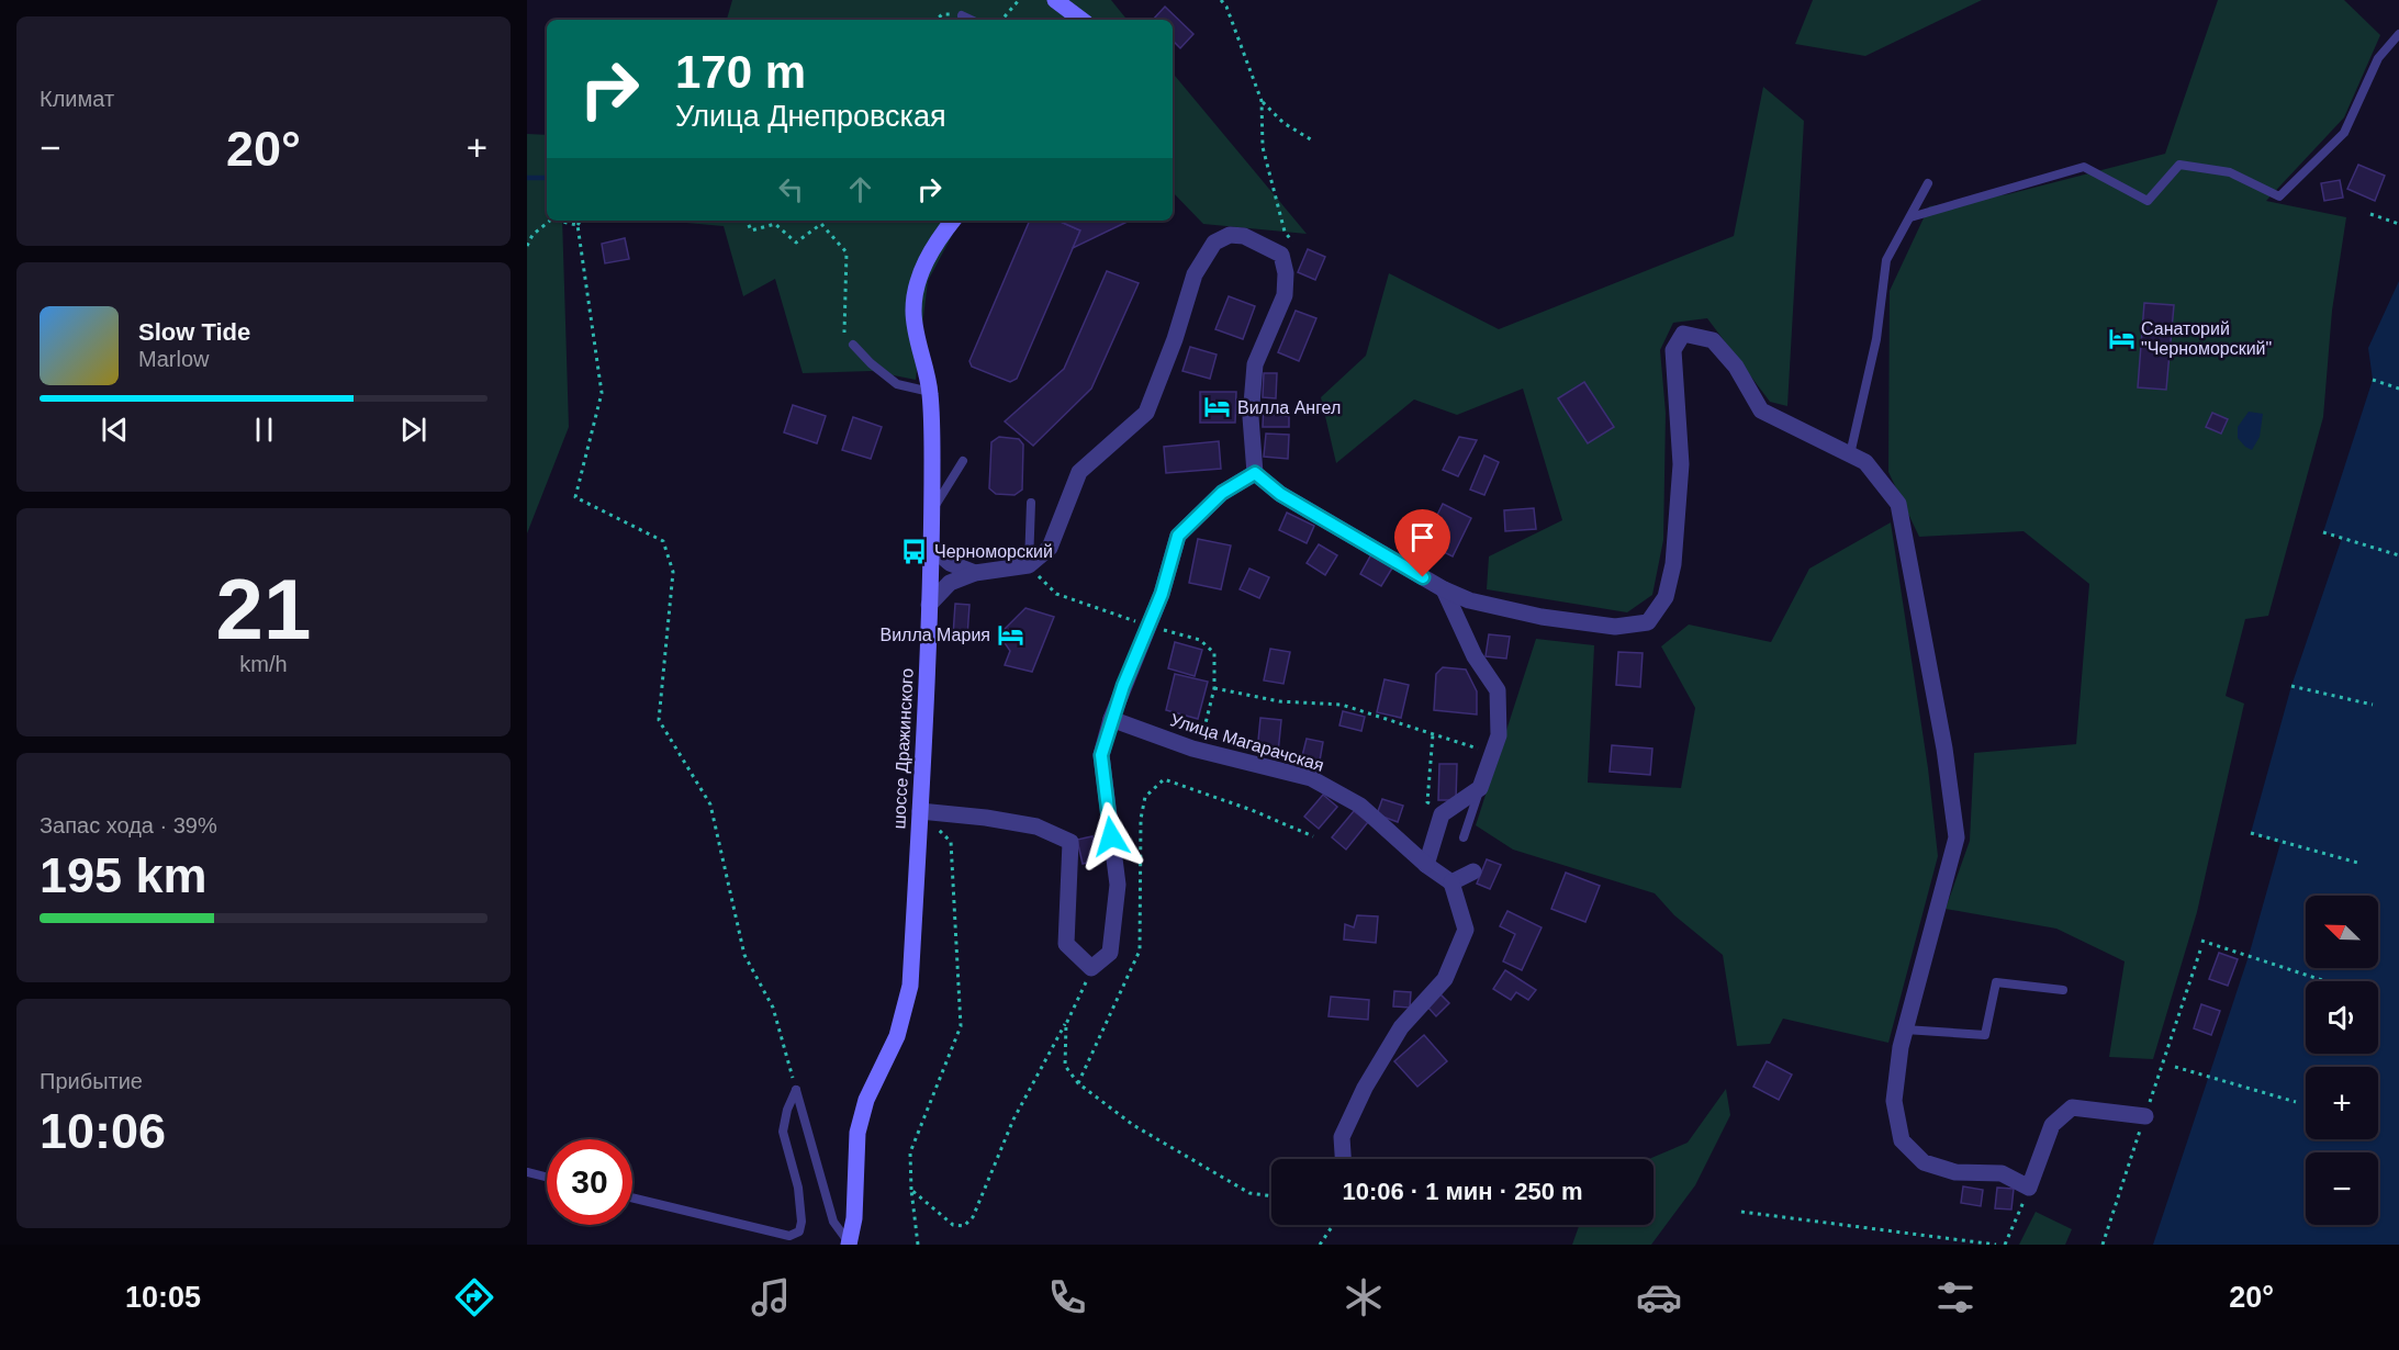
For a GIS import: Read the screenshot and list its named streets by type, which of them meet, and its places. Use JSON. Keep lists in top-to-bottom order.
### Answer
{
  "streets": {
    "main road": ["шоссе Дражинского"],
    "street": ["Улица Магарачская"]
  },
  "places": {
    "hotel": ["Санаторий \"Черноморский\"", "Вилла Ангел", "Вилла Мария"],
    "bus stop": ["Черноморский"]
  },
  "north": "top left",
  "page": {
    "tile": [
      "Климат",
      ["21", "km/h"],
      ["Запас хода · 39%", "195 km"],
      ["Прибытие", "10:06"]
    ],
    "turn": ["170 m", "Улица Днепровская"],
    "heat": ["−", "20°", "+"],
    "song": ["Slow Tide", "Marlow"],
    "map_buttons": ["+", "−"],
    "limit": "30",
    "trip": "10:06 · 1 мин · 250 m",
    "tabs": ["10:05", "20°"]
  }
}
